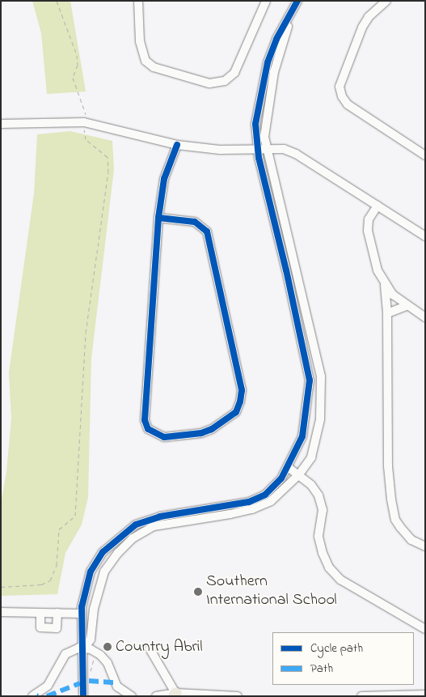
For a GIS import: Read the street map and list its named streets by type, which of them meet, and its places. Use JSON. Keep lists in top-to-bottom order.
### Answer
{
  "places": ["Southern International School", "Country Abril"],
  "legend": ["Cycle path", "Path"]
}
